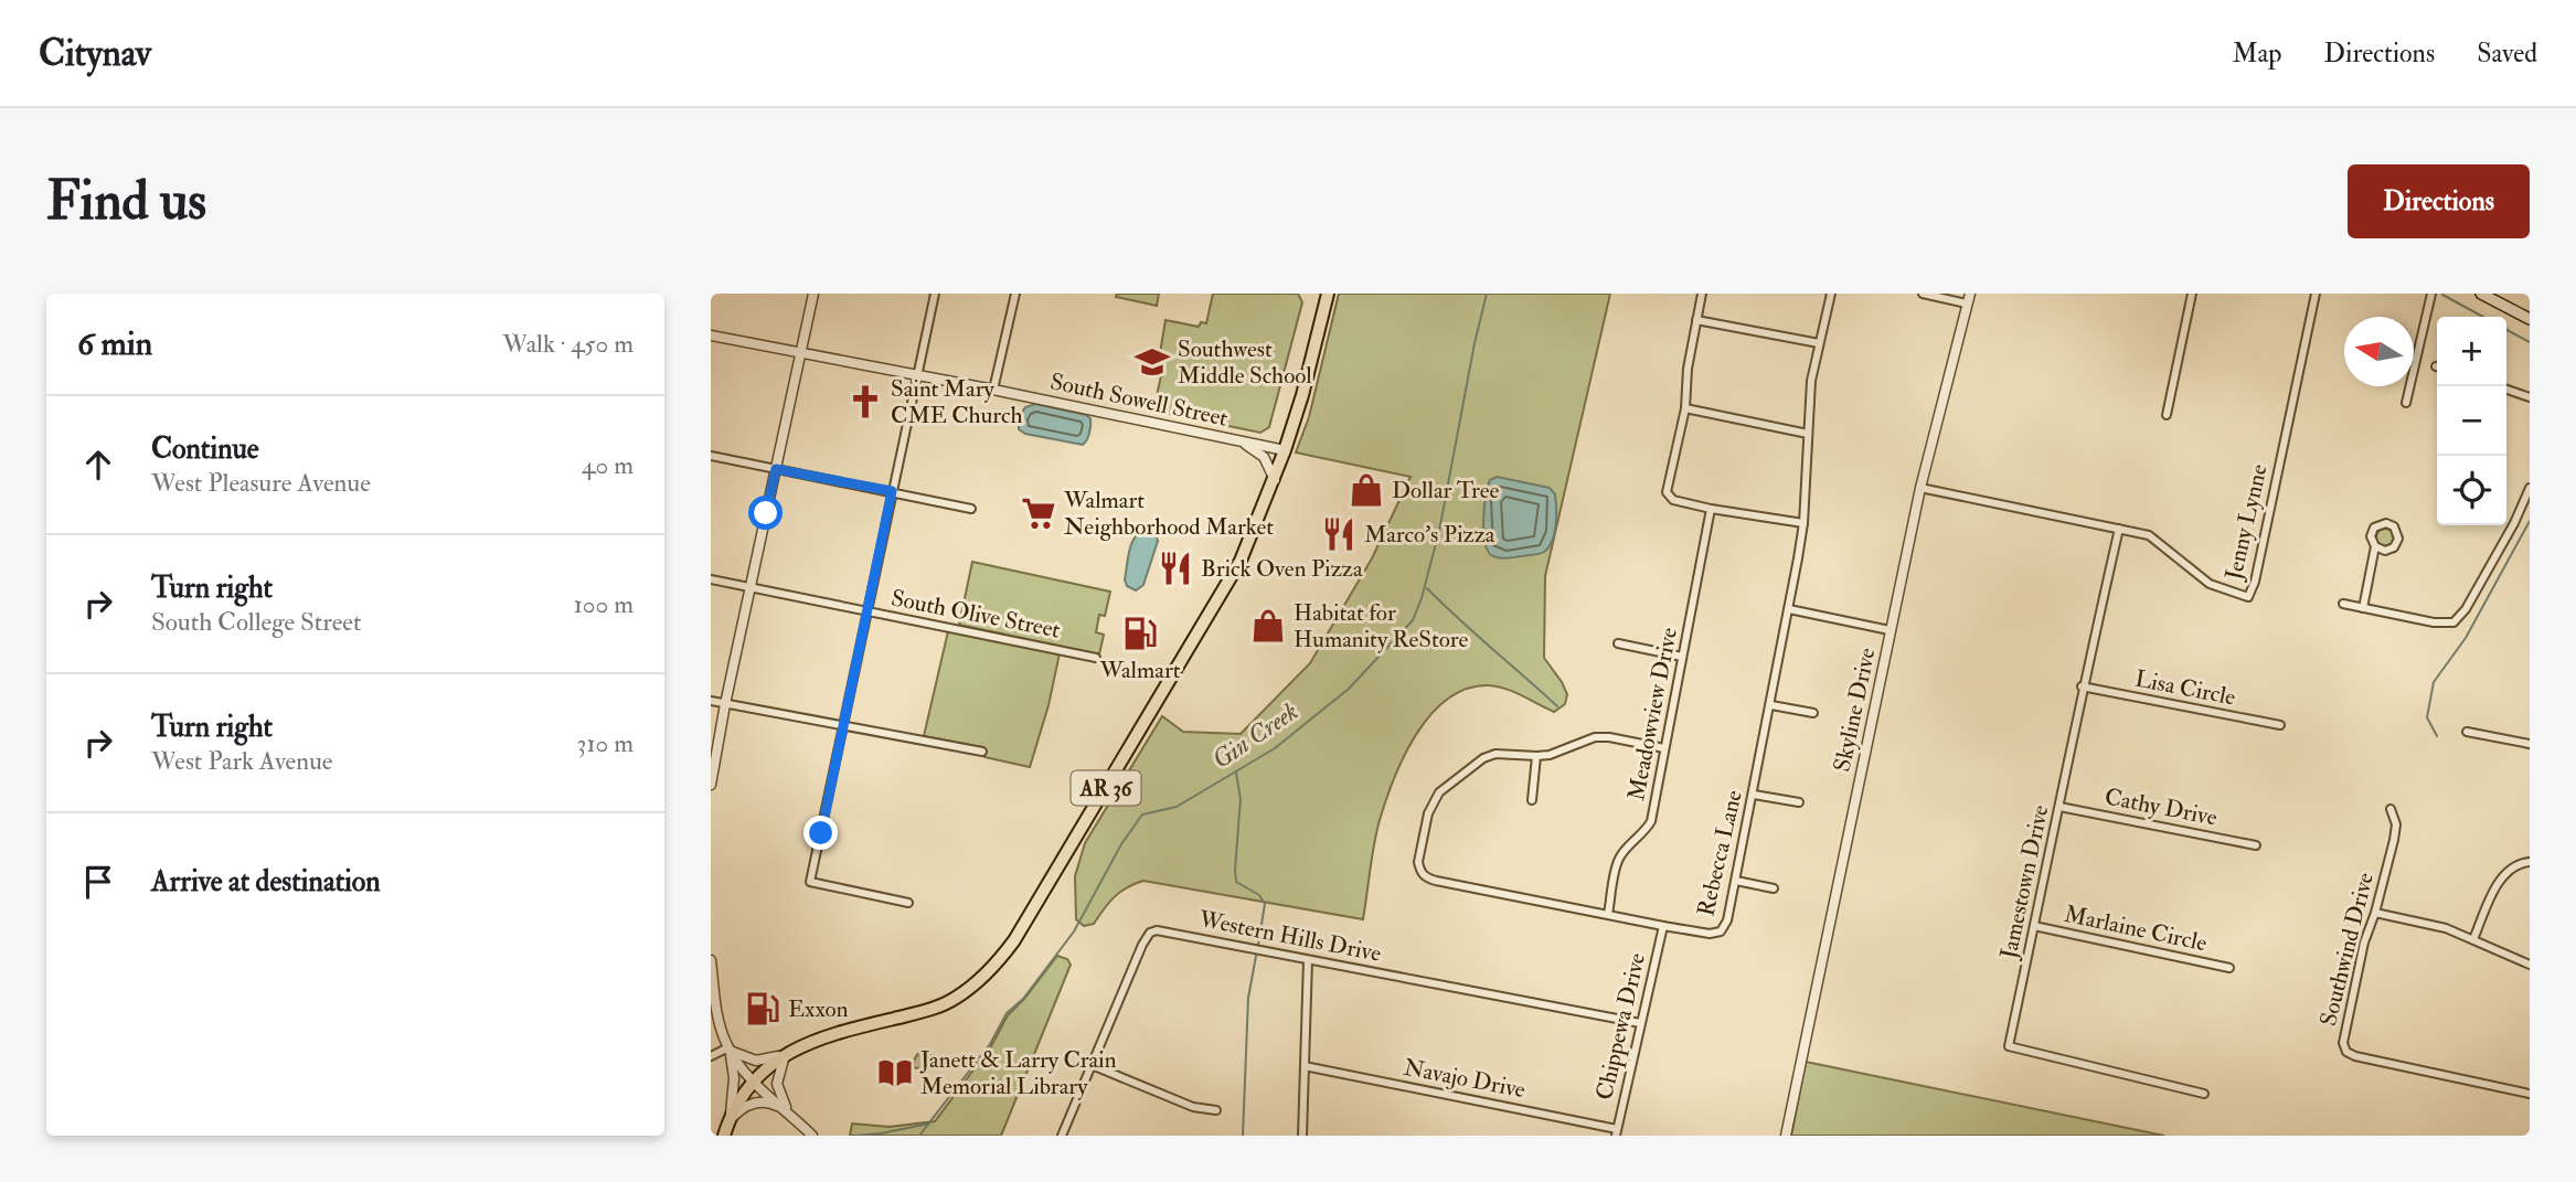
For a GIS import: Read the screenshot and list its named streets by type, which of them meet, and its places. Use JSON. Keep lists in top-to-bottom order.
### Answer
{
  "streets": {
    "main road": ["AR 36"],
    "street": [
      "South Sowell Street",
      "Jenny Lynne",
      "South Olive Street",
      "Lisa Circle",
      "Skyline Drive",
      "Meadowview Drive",
      "Cathy Drive",
      "Rebecca Lane",
      "Jamestown Drive",
      "Marlaine Circle",
      "Western Hills Drive",
      "Southwind Drive",
      "Chippewa Drive",
      "Navajo Drive"
    ]
  },
  "crossings": [
    ["South Sowell Street", "AR 36"],
    ["Jenny Lynne", "Skyline Drive"],
    ["Jenny Lynne", "Jamestown Drive"],
    ["Lisa Circle", "Jamestown Drive"],
    ["Meadowview Drive", "Rebecca Lane"],
    ["Cathy Drive", "Jamestown Drive"],
    ["Rebecca Lane", "Chippewa Drive"],
    ["Jamestown Drive", "Marlaine Circle"],
    ["Western Hills Drive", "Chippewa Drive"],
    ["Chippewa Drive", "Navajo Drive"]
  ],
  "water": ["Gin Creek"],
  "places": {
    "school or university": ["Southwest Middle School"],
    "church": ["Saint Mary CME Church"],
    "shop": ["Dollar Tree", "Habitat for Humanity ReStore"],
    "supermarket": ["Walmart Neighborhood Market"],
    "restaurant": ["Marco's Pizza", "Brick Oven Pizza"],
    "fuel station": ["Walmart", "Exxon"],
    "library": ["Janett & Larry Crain Memorial Library"]
  },
  "north": "left",
  "page": {
    "header": "Citynav",
    "nav": ["Map", "Directions", "Saved"],
    "buttons": "Directions",
    "title": "Find us",
    "heading": ["6 min", "Walk · 450 m"],
    "map_buttons": ["+", "−"],
    "list": [
      ["Continue", "West Pleasure Avenue", "40 m"],
      ["Turn right", "South College Street", "100 m"],
      ["Turn right", "West Park Avenue", "310 m"],
      "Arrive at destination"
    ]
  }
}
